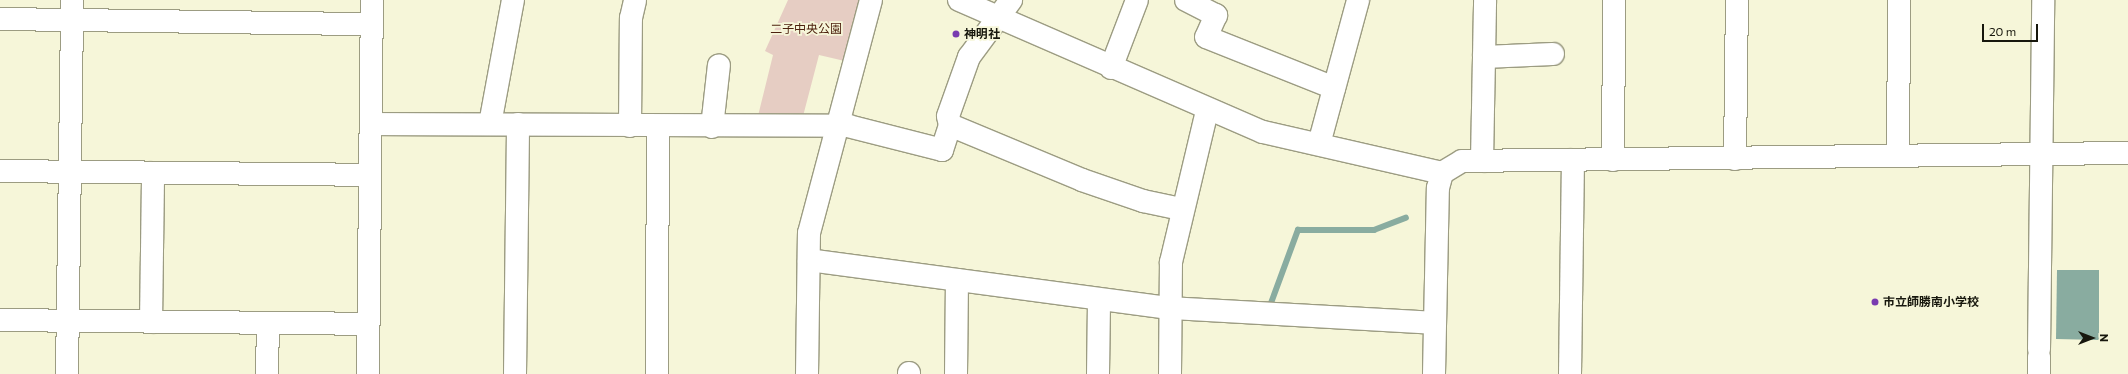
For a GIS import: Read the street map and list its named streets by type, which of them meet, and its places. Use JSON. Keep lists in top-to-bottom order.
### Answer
{
  "parks": ["二子中央公園"],
  "places": ["神明社", "市立師勝南小学校"],
  "scale_bar": "20 m",
  "north": "right"
}
